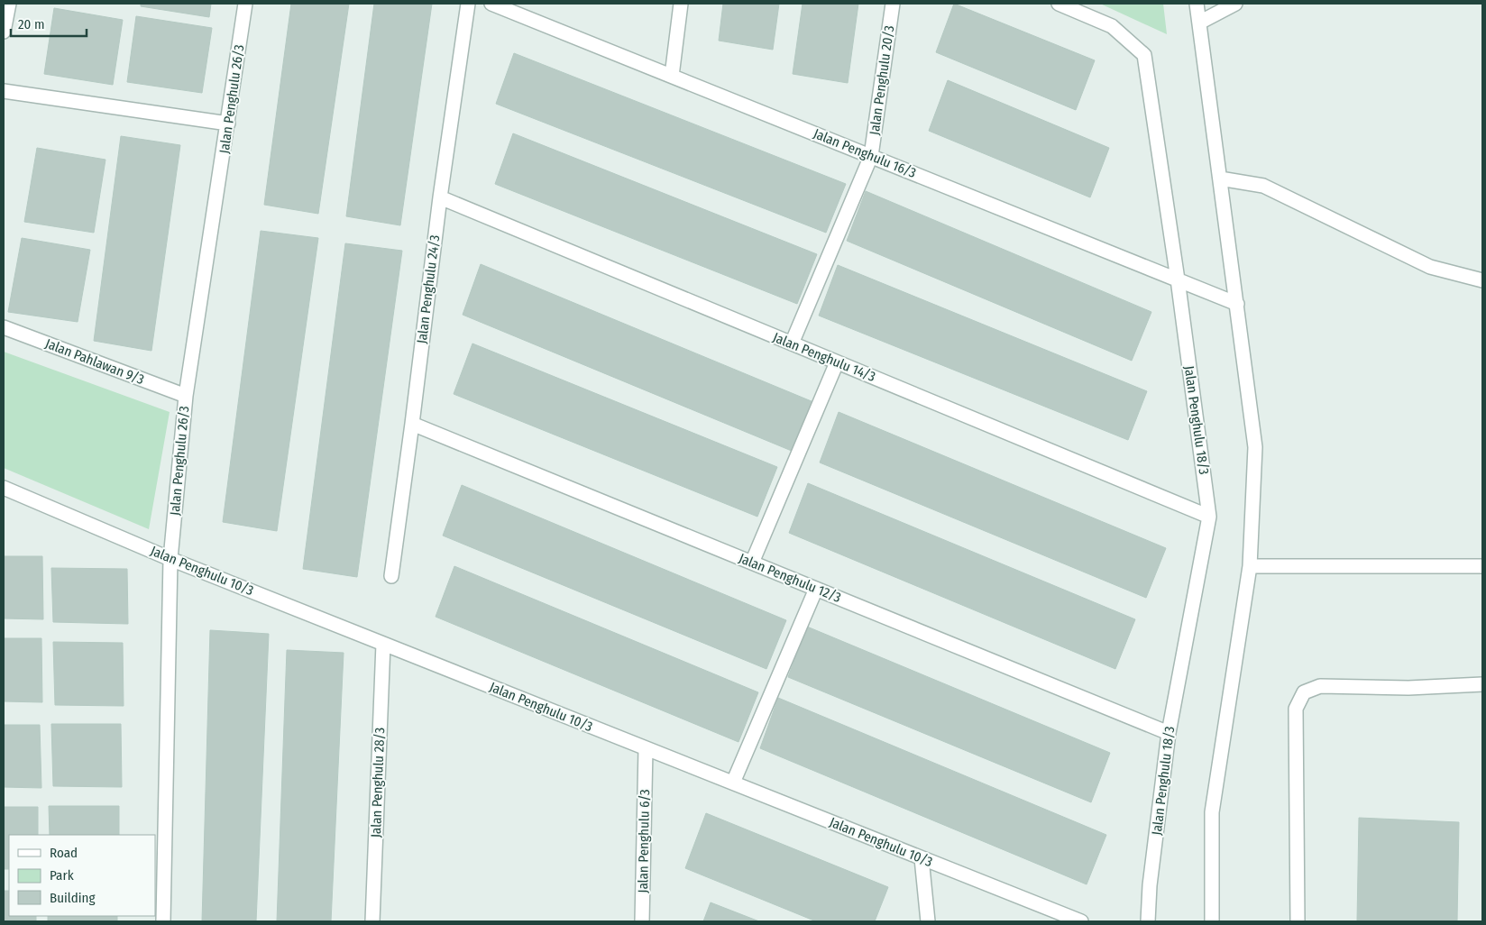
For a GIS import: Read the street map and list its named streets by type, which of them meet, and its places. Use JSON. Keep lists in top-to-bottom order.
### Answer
{
  "streets": {
    "street": [
      "Jalan Penghulu 20/3",
      "Jalan Penghulu 26/3",
      "Jalan Penghulu 16/3",
      "Jalan Penghulu 24/3",
      "Jalan Penghulu 14/3",
      "Jalan Pahlawan 9/3",
      "Jalan Penghulu 18/3",
      "Jalan Penghulu 10/3",
      "Jalan Penghulu 12/3",
      "Jalan Penghulu 28/3",
      "Jalan Penghulu 6/3"
    ]
  },
  "crossings": [
    ["Jalan Penghulu 20/3", "Jalan Penghulu 16/3"],
    ["Jalan Penghulu 20/3", "Jalan Penghulu 14/3"],
    ["Jalan Penghulu 26/3", "Jalan Pahlawan 9/3"],
    ["Jalan Penghulu 26/3", "Jalan Penghulu 10/3"],
    ["Jalan Penghulu 16/3", "Jalan Penghulu 18/3"],
    ["Jalan Penghulu 24/3", "Jalan Penghulu 14/3"],
    ["Jalan Penghulu 24/3", "Jalan Penghulu 12/3"],
    ["Jalan Penghulu 14/3", "Jalan Penghulu 18/3"],
    ["Jalan Penghulu 18/3", "Jalan Penghulu 12/3"],
    ["Jalan Penghulu 10/3", "Jalan Penghulu 28/3"],
    ["Jalan Penghulu 10/3", "Jalan Penghulu 6/3"]
  ],
  "legend": ["Road", "Park", "Building"],
  "scale_bar": "20 m"
}
